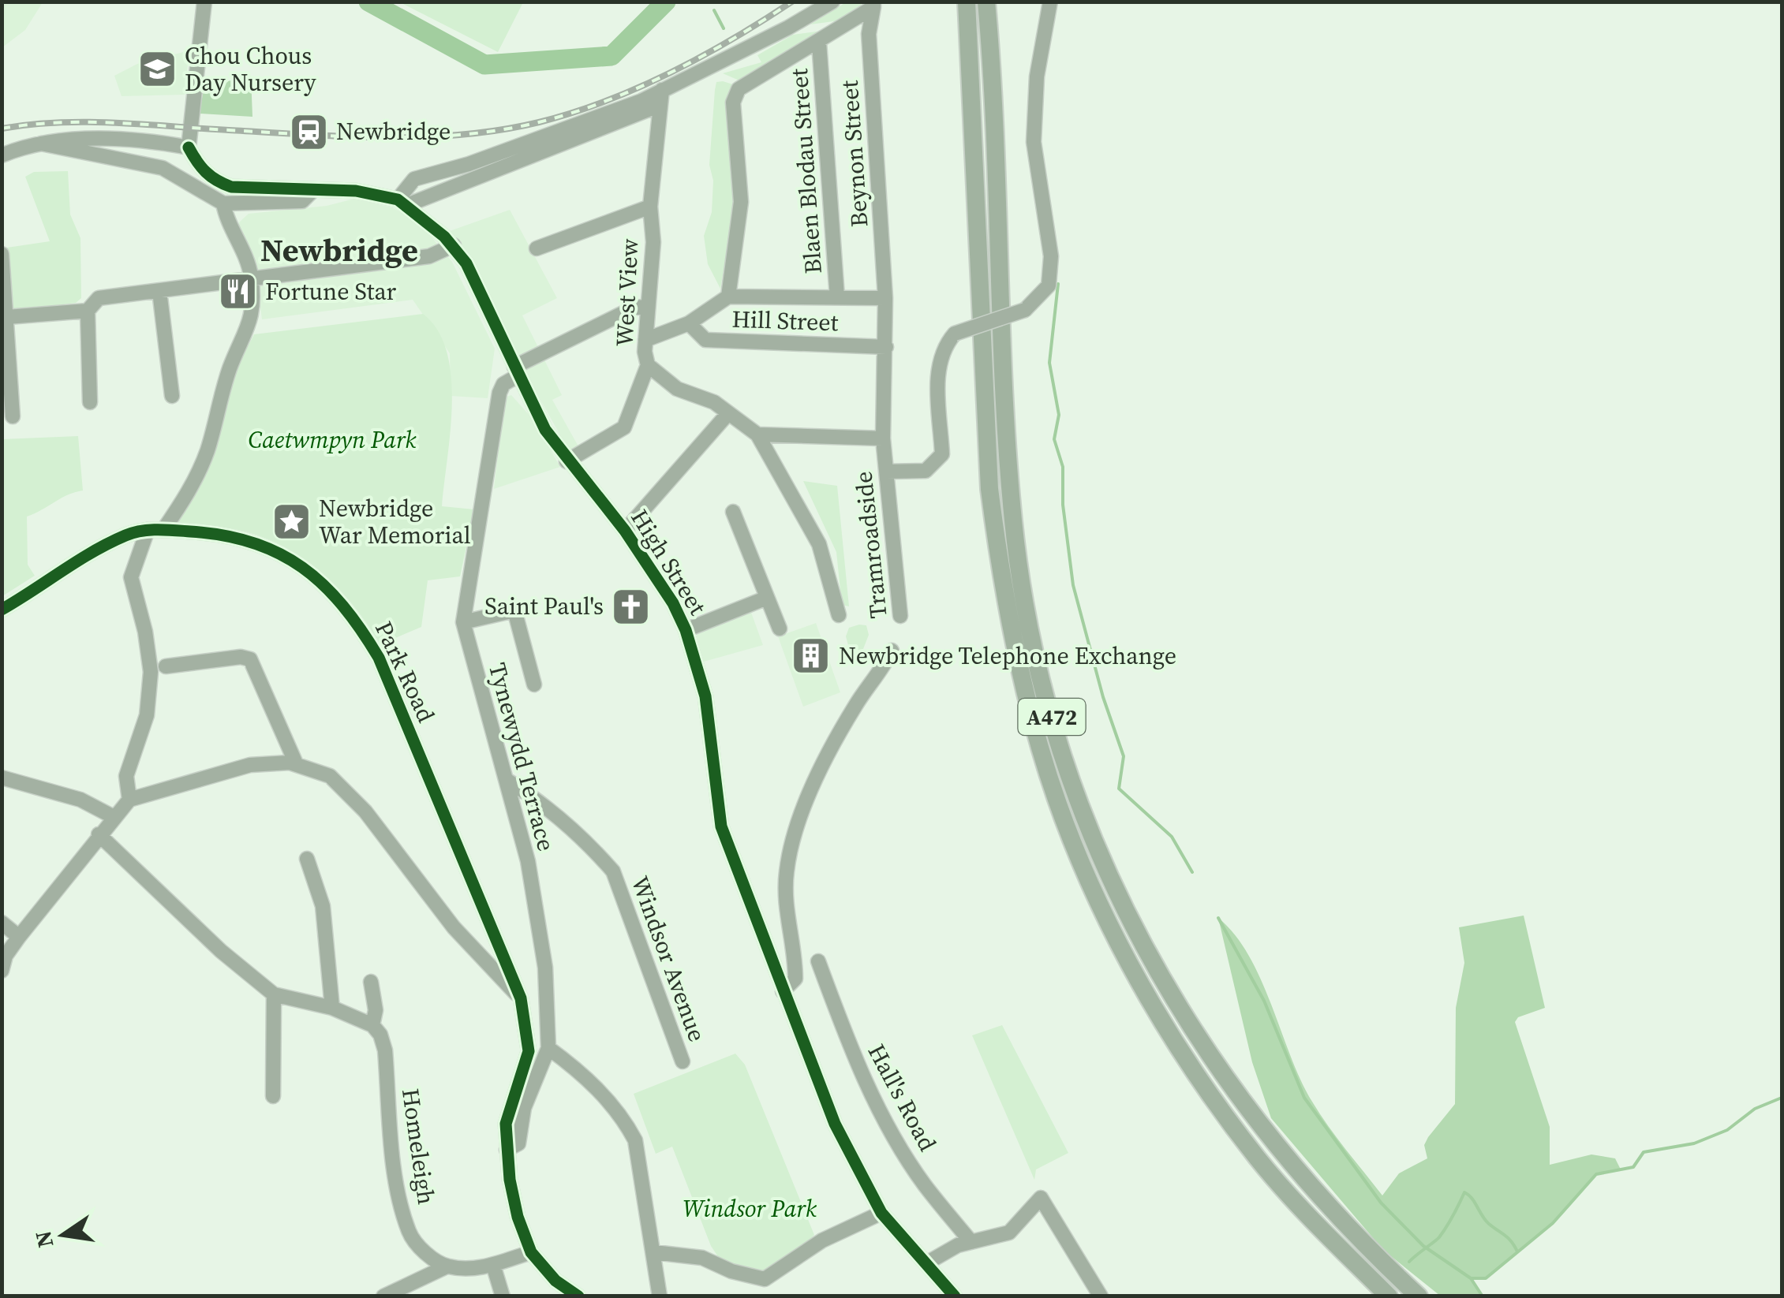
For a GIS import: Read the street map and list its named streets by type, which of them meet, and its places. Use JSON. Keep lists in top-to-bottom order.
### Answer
{
  "streets": {
    "main road": ["A472"],
    "street": [
      "Beynon Street",
      "Blaen Blodau Street",
      "West View",
      "Hill Street",
      "Tramroadside",
      "High Street",
      "Park Road",
      "Tynewydd Terrace",
      "Windsor Avenue",
      "Hall's Road",
      "Homeleigh"
    ]
  },
  "crossings": [
    ["Beynon Street", "Hill Street"],
    ["Beynon Street", "Tramroadside"],
    ["West View", "High Street"],
    ["Hill Street", "Tramroadside"],
    ["Tramroadside", "High Street"],
    ["High Street", "Tynewydd Terrace"],
    ["Park Road", "Tynewydd Terrace"],
    ["Tynewydd Terrace", "Windsor Avenue"]
  ],
  "districts": ["Newbridge"],
  "parks": ["Caetwmpyn Park", "Windsor Park"],
  "places": {
    "school or university": ["Chou Chous Day Nursery"],
    "station": ["Newbridge"],
    "restaurant": ["Fortune Star"],
    "place": ["Newbridge War Memorial"],
    "church": ["Saint Paul's"],
    "building": ["Newbridge Telephone Exchange"]
  },
  "north": "left"
}
